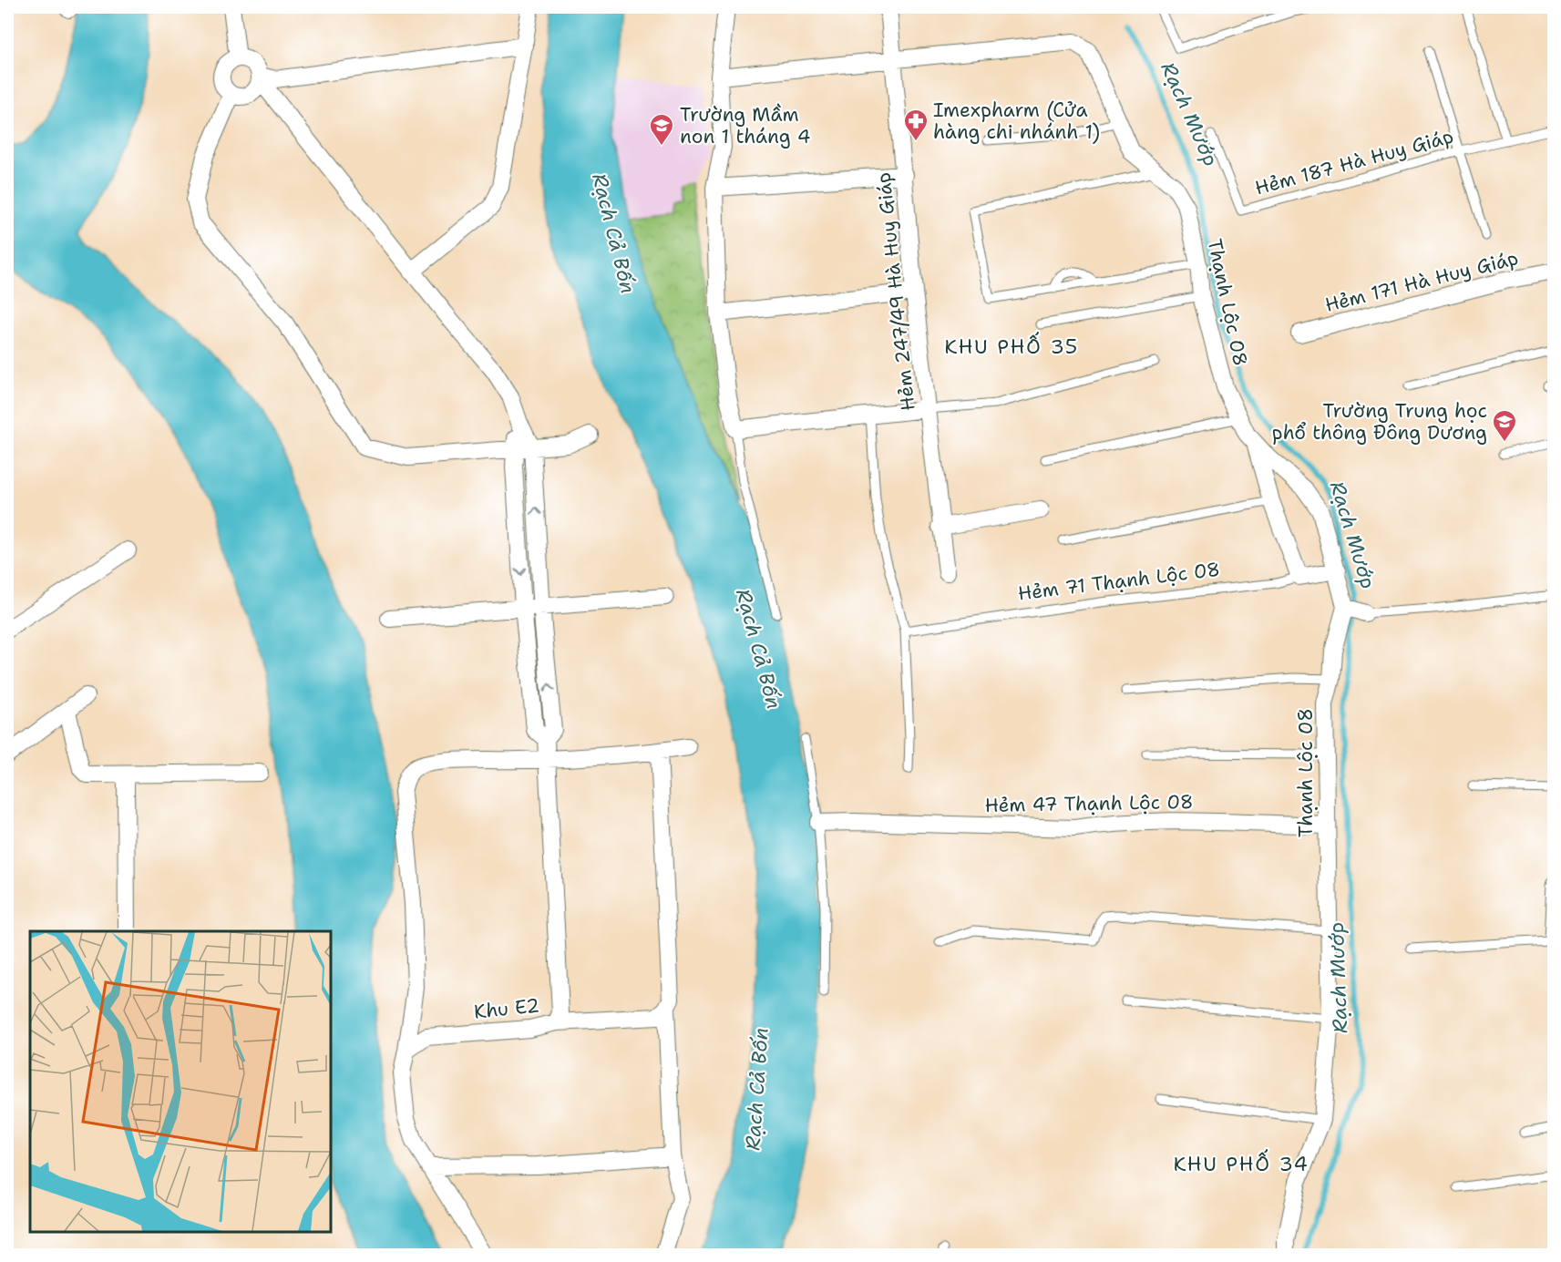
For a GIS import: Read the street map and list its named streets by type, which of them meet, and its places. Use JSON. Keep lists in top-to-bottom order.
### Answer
{
  "streets": {
    "street": [
      "Hẻm 171 Hà Huy Giáp",
      "Hẻm 247/49 Hà Huy Giáp",
      "Thạnh Lộc 08",
      "Hẻm 71 Thạnh Lộc 08",
      "Hẻm 47 Thạnh Lộc 08",
      "Khu E2"
    ],
    "lane": ["Hẻm 187 Hà Huy Giáp"]
  },
  "crossings": [
    ["Hẻm 247/49 Hà Huy Giáp", "Thạnh Lộc 08"],
    ["Thạnh Lộc 08", "Hẻm 71 Thạnh Lộc 08"],
    ["Thạnh Lộc 08", "Hẻm 47 Thạnh Lộc 08"]
  ],
  "districts": ["KHU PHỐ 35", "KHU PHỐ 34"],
  "water": ["Rạch Mướp", "Rạch Cả Bốn"],
  "places": {
    "pharmacy": ["Imexpharm (Cửa hàng chi nhánh 1)"],
    "school or university": ["Trường Mầm non 1 tháng 4", "Trường Trung học phổ thông Đông Dương"]
  }
}
